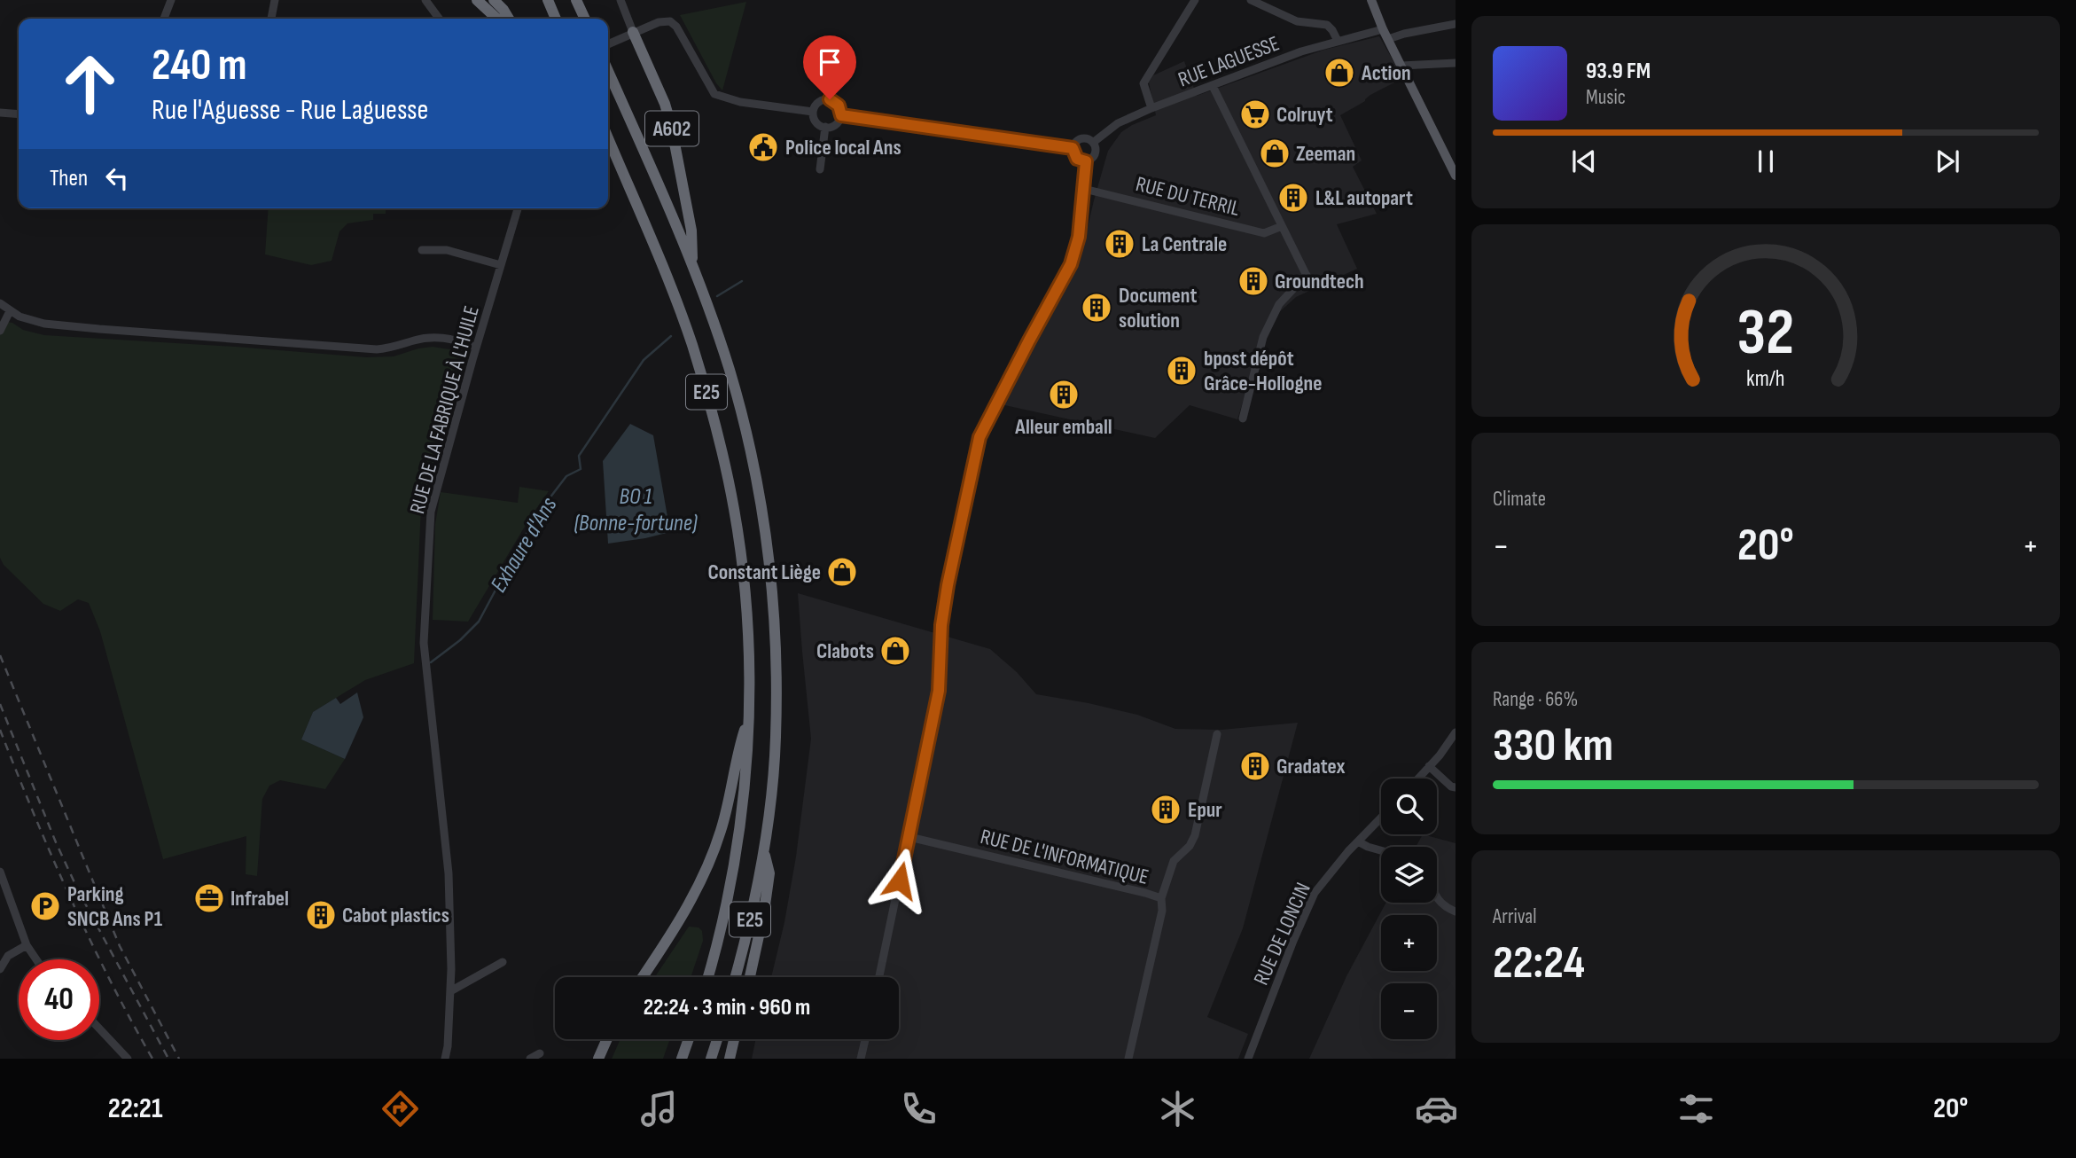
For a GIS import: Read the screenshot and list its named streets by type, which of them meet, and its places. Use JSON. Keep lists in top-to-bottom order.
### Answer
{
  "streets": {
    "highway": ["A602", "E25"],
    "street": [
      "RUE LAGUESSE",
      "RUE DU TERRIL",
      "RUE DE LA FABRIQUE À L'HUILE",
      "RUE DE L'INFORMATIQUE",
      "RUE DE LONCIN"
    ]
  },
  "crossings": [
    ["A602", "E25"]
  ],
  "water": ["BO 1 (Bonne-fortune)", "Exhaure d'Ans"],
  "places": {
    "shop": [
      "Action",
      "Zeeman",
      "Constant Liège",
      "Clabots"
    ],
    "supermarket": ["Colruyt"],
    "public building": ["Police local Ans"],
    "building": [
      "L&L autopart",
      "La Centrale",
      "Groundtech",
      "Document solution",
      "bpost dépôt Grâce-Hollogne",
      "Alleur emball",
      "Gradatex",
      "Epur",
      "Cabot plastics"
    ],
    "office": ["Infrabel"],
    "parking": ["Parking SNCB Ans P1"]
  },
  "page": {
    "turn": ["240 m", "Rue l'Aguesse - Rue Laguesse"],
    "song": ["93.9 FM", "Music"],
    "then": "Then",
    "tile": [
      "Climate",
      ["Range · 66%", "330 km"],
      ["Arrival", "22:24"]
    ],
    "heat": ["−", "20°", "+"],
    "map_buttons": ["+", "−"],
    "limit": "40",
    "trip": "22:24 · 3 min · 960 m",
    "tabs": ["22:21", "20°"],
    "gauge": ["32", "km/h"]
  }
}
